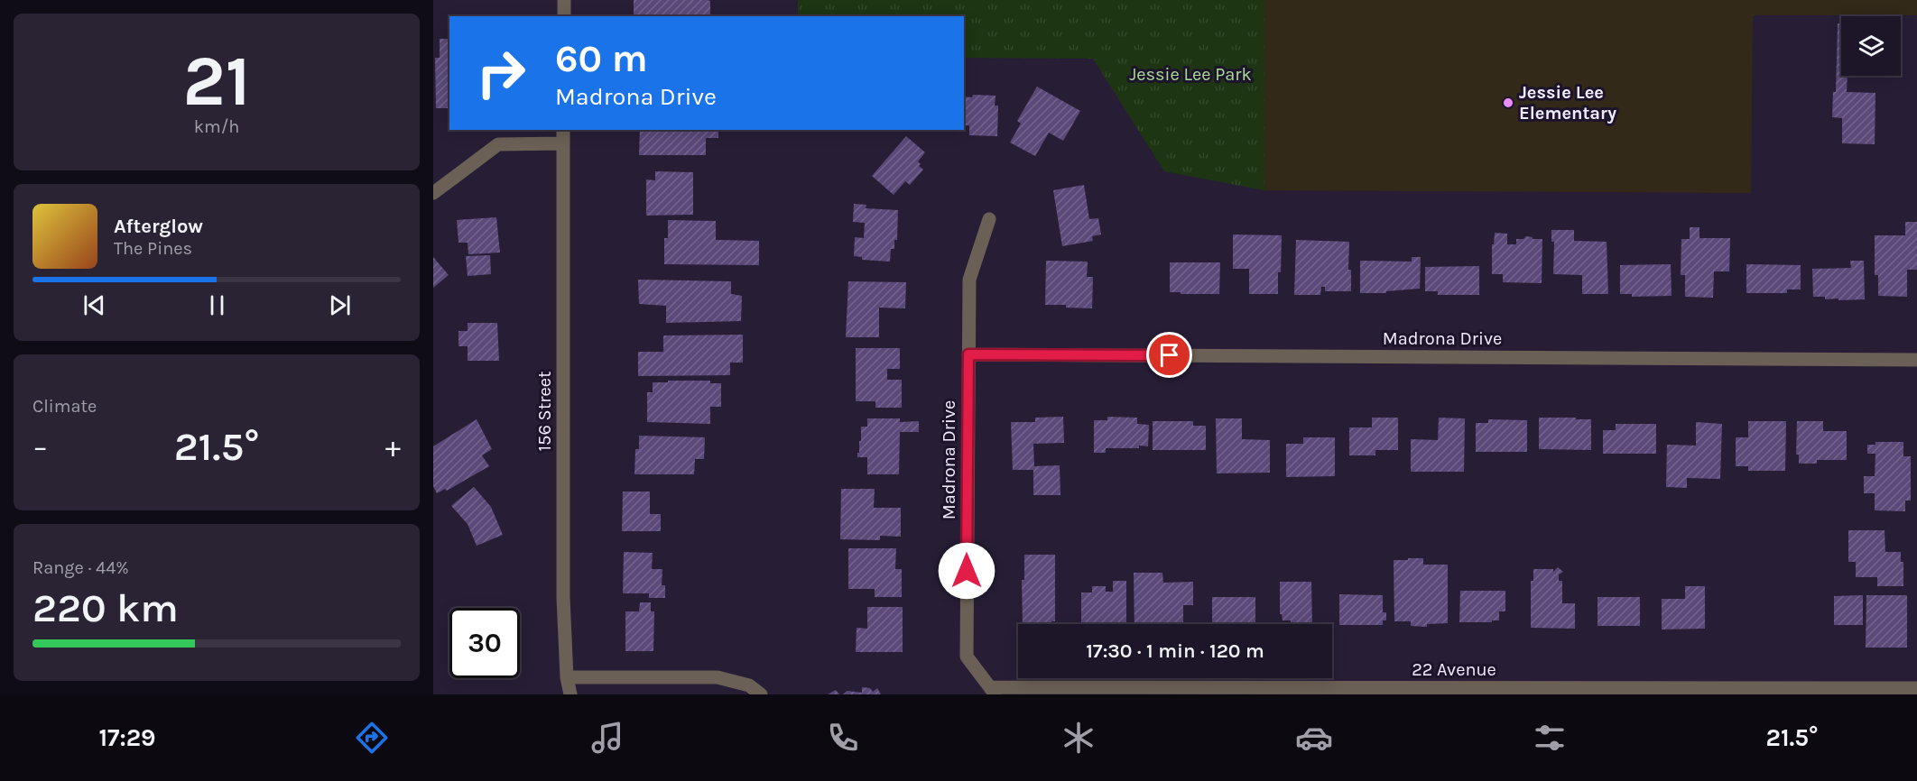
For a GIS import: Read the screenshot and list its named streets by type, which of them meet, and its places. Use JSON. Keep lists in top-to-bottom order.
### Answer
{
  "streets": {
    "street": ["Madrona Drive", "156 Street", "22 Avenue"]
  },
  "crossings": [
    ["Madrona Drive", "22 Avenue"]
  ],
  "parks": ["Jessie Lee Park"],
  "places": ["Jessie Lee Elementary"],
  "page": {
    "tile": [
      ["21", "km/h"],
      "Climate",
      ["Range · 44%", "220 km"]
    ],
    "turn": ["60 m", "Madrona Drive"],
    "song": ["Afterglow", "The Pines"],
    "heat": ["−", "21.5°", "+"],
    "limit": "30",
    "trip": "17:30 · 1 min · 120 m",
    "tabs": ["17:29", "21.5°"]
  }
}
